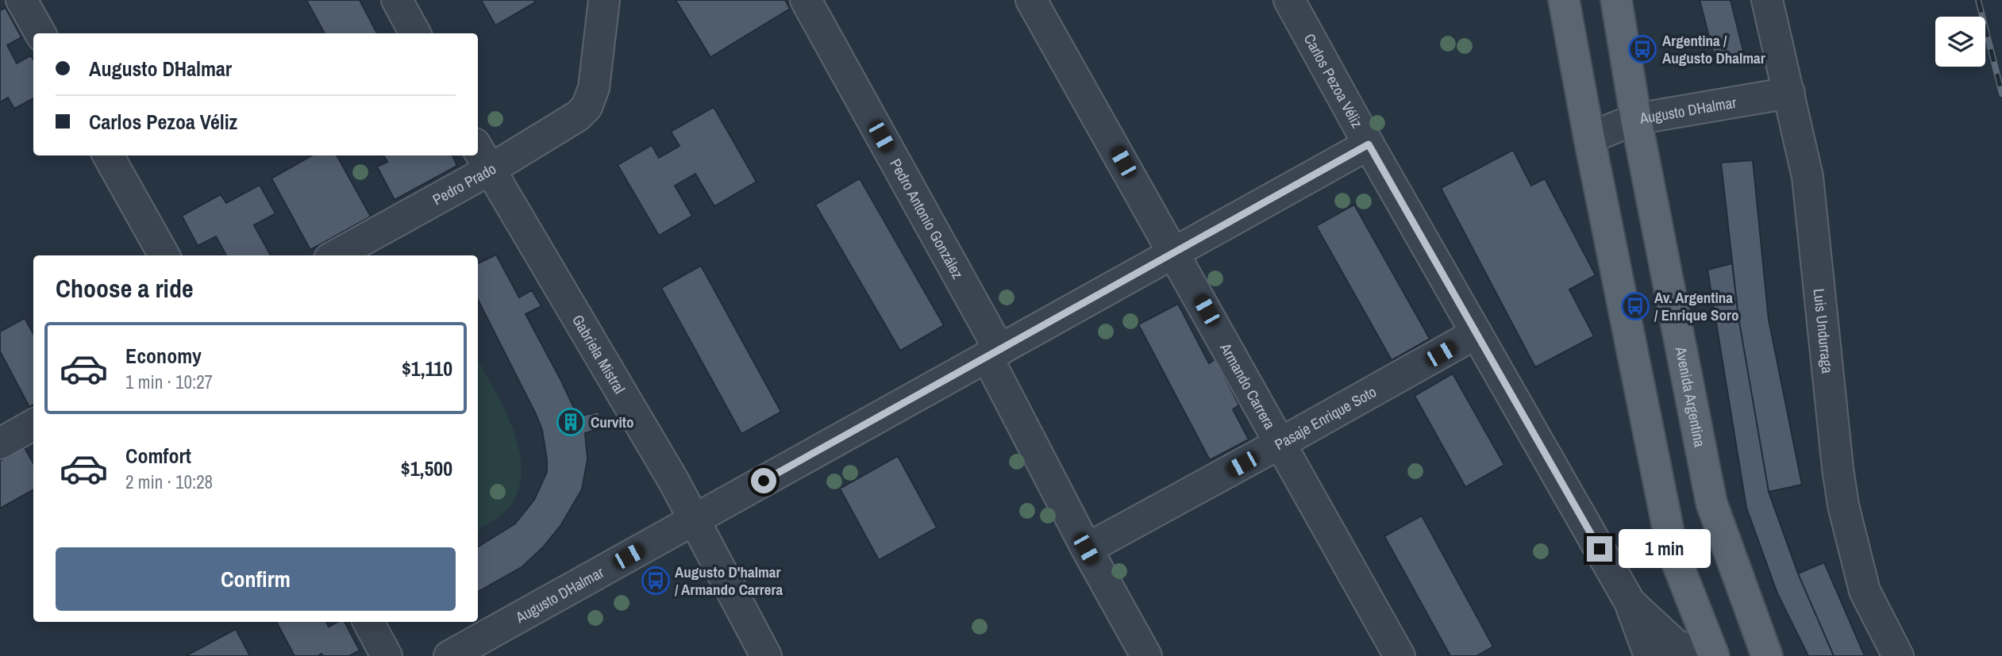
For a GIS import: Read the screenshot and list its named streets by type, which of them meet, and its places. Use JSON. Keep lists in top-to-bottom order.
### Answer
{
  "streets": {
    "main road": ["Avenida Argentina"],
    "street": [
      "Carlos Pezoa Véliz",
      "Augusto D´Halmar",
      "Pedro Prado",
      "Pedro Antonio González",
      "Luis Undurraga",
      "Gabriela Mistral",
      "Armando Carrera",
      "Pasaje Enrique Soto"
    ]
  },
  "crossings": [
    ["Carlos Pezoa Véliz", "Augusto D´Halmar"],
    ["Carlos Pezoa Véliz", "Pasaje Enrique Soto"],
    ["Augusto D´Halmar", "Pedro Antonio González"],
    ["Augusto D´Halmar", "Luis Undurraga"],
    ["Augusto D´Halmar", "Gabriela Mistral"],
    ["Augusto D´Halmar", "Armando Carrera"],
    ["Augusto D´Halmar", "Avenida Argentina"],
    ["Pedro Prado", "Gabriela Mistral"],
    ["Pedro Antonio González", "Pasaje Enrique Soto"],
    ["Armando Carrera", "Pasaje Enrique Soto"]
  ],
  "places": {
    "bus stop": ["Argentina / Augusto Dhalmar", "Av. Argentina / Enrique Soro", "Augusto D'halmar / Armando Carrera"],
    "building": ["Curvito"]
  },
  "page": {
    "banner": ["Augusto D´Halmar", "Carlos Pezoa Véliz"],
    "heading": "Choose a ride",
    "list": [
      {
        "name": "Economy",
        "note": "1 min · 10:27",
        "value": "$1,110"
      },
      {
        "name": "Comfort",
        "note": "2 min · 10:28",
        "value": "$1,500"
      }
    ],
    "bubble": "1 min",
    "buttons": "Confirm"
  }
}
